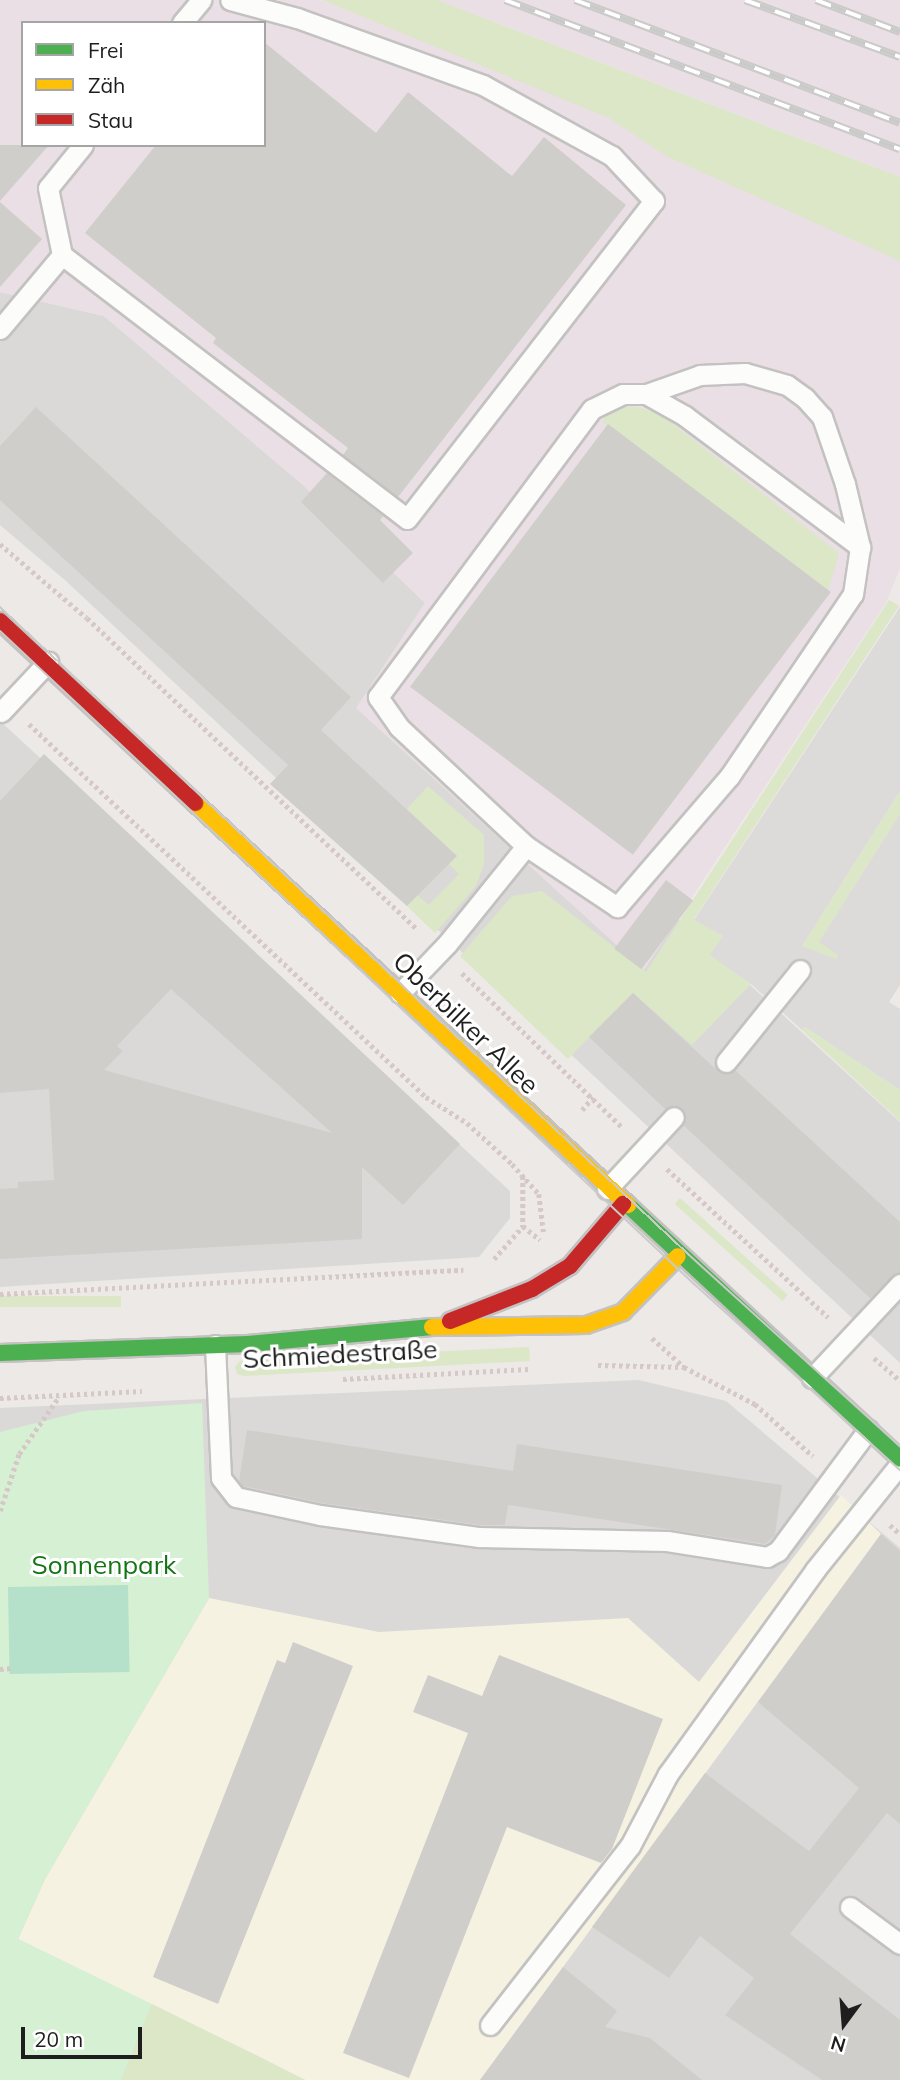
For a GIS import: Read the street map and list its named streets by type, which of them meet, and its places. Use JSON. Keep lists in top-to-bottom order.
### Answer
{
  "streets": {
    "main road": ["Oberbilker Allee", "Schmiedestraße"]
  },
  "crossings": [
    ["Oberbilker Allee", "Schmiedestraße"]
  ],
  "parks": ["Sonnenpark"],
  "legend": ["Frei", "Zäh", "Stau"],
  "scale_bar": "20 m",
  "north": "bottom"
}
